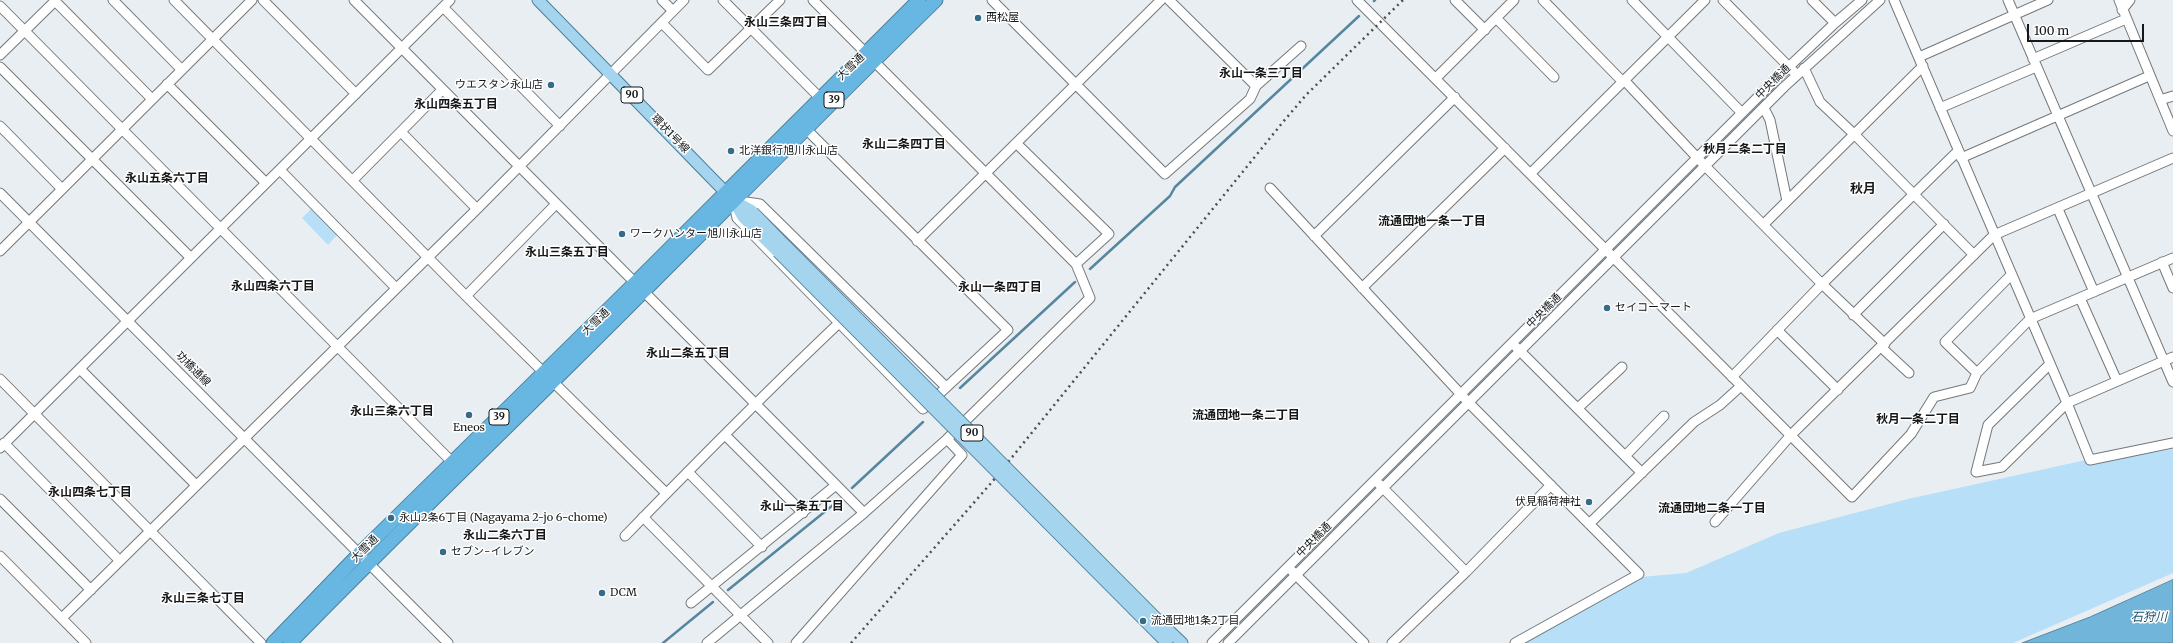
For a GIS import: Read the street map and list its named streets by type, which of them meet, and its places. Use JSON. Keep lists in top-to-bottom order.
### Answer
{
  "streets": {
    "highway": ["大雪通", "39"],
    "main road": ["90", "環状1号線"],
    "street": ["中央橋通", "功橋通線"]
  },
  "crossings": [
    ["大雪通", "環状1号線"],
    ["大雪通", "功橋通線"],
    ["90", "環状1号線"]
  ],
  "districts": [
    "永山三条四丁目",
    "永山一条三丁目",
    "永山四条五丁目",
    "永山二条四丁目",
    "秋月二条二丁目",
    "永山五条六丁目",
    "秋月",
    "流通団地一条一丁目",
    "永山三条五丁目",
    "永山四条六丁目",
    "永山一条四丁目",
    "永山二条五丁目",
    "永山三条六丁目",
    "流通団地一条二丁目",
    "秋月一条二丁目",
    "永山四条七丁目",
    "永山一条五丁目",
    "流通団地二条一丁目",
    "永山二条六丁目",
    "永山三条七丁目"
  ],
  "water": ["石狩川"],
  "places": [
    "西松屋",
    "ウエスタン永山店",
    "北洋銀行旭川永山店",
    "ワークハンター旭川永山店",
    "セイコーマート",
    "Eneos",
    "伏見稲荷神社",
    "永山2条6丁目 (Nagayama 2-jo 6-chome)",
    "セブン-イレブン",
    "DCM",
    "流通団地1条2丁目"
  ],
  "scale_bar": "100 m"
}
